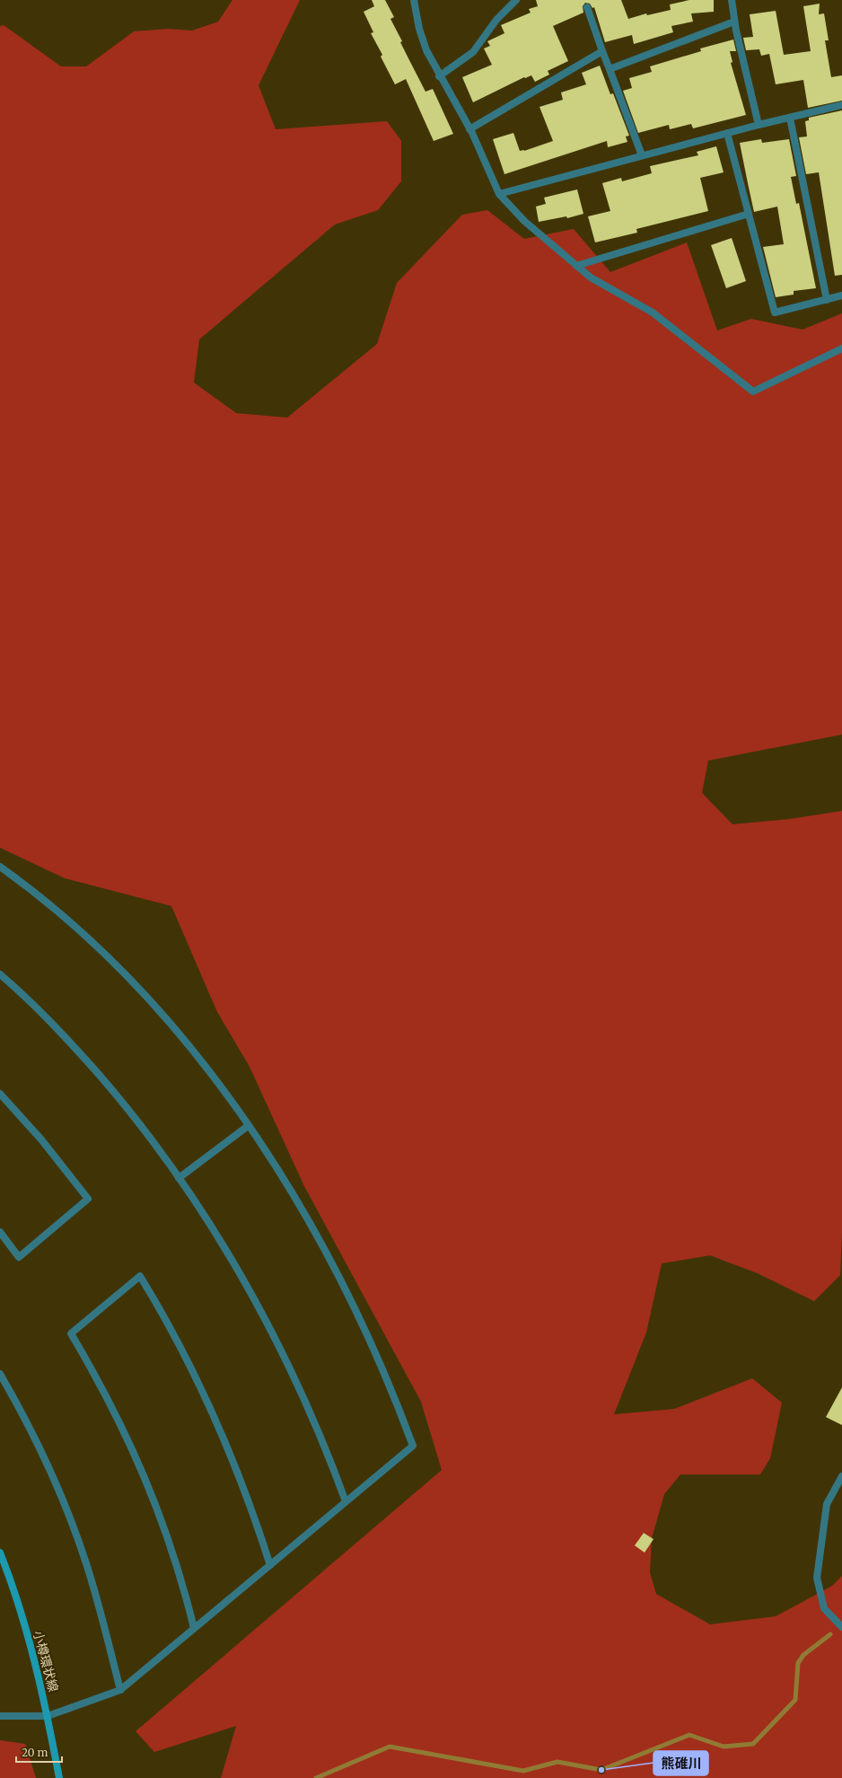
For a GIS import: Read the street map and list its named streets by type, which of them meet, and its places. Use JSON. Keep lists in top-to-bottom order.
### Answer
{
  "streets": {
    "main road": ["小樽環状線"]
  },
  "places": ["熊碓川"],
  "scale_bar": "20 m"
}
